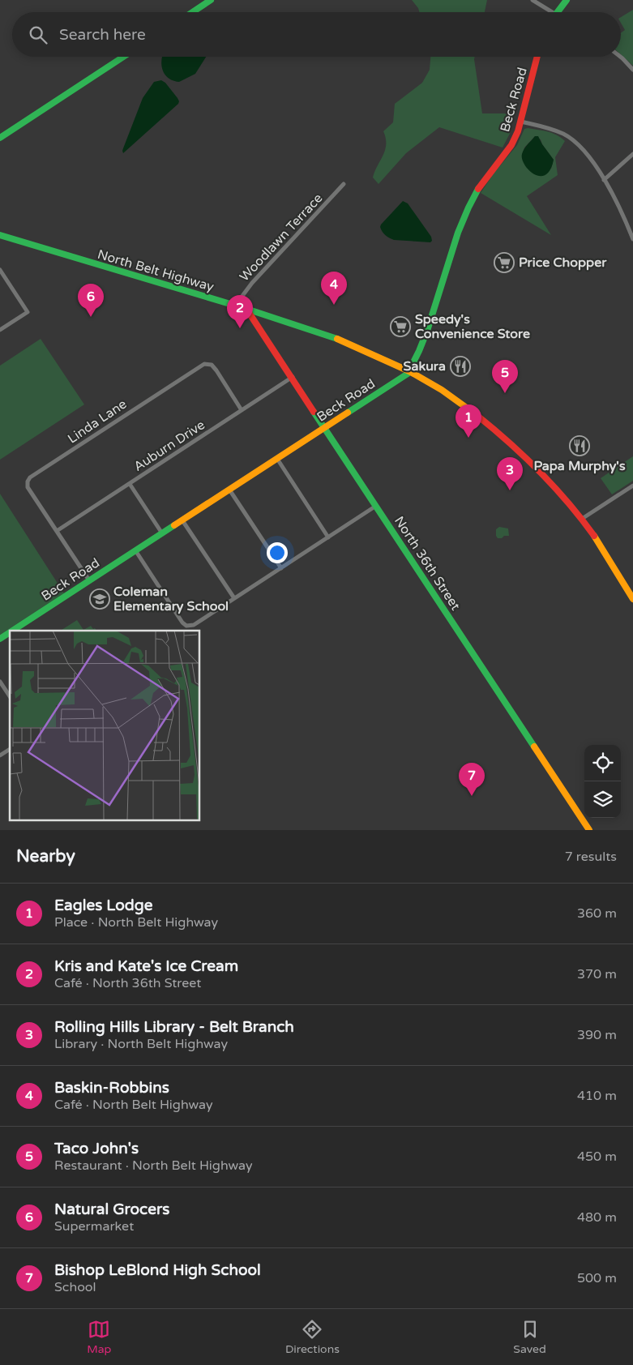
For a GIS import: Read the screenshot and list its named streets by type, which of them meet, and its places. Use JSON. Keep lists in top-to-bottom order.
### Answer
{
  "streets": {
    "street": [
      "Beck Road",
      "Woodlawn Terrace",
      "North Belt Highway",
      "Linda Lane",
      "Auburn Drive",
      "North 36th Street"
    ]
  },
  "crossings": [
    ["Beck Road", "North Belt Highway"],
    ["Beck Road", "North 36th Street"],
    ["Woodlawn Terrace", "North Belt Highway"],
    ["North Belt Highway", "North 36th Street"],
    ["Linda Lane", "Auburn Drive"],
    ["Auburn Drive", "North 36th Street"]
  ],
  "places": {
    "supermarket": ["Price Chopper", "Speedy's Convenience Store"],
    "restaurant": ["Sakura", "Papa Murphy's"],
    "school or university": ["Coleman Elementary School"]
  },
  "page": {
    "search": "Search here",
    "pins": [
      "4",
      "6",
      "2",
      "5",
      "1",
      "3",
      "7"
    ],
    "heading": ["Nearby", "7 results"],
    "list": [
      {
        "mark": "1",
        "name": "Eagles Lodge",
        "note": "Place · North Belt Highway",
        "value": "360 m"
      },
      {
        "mark": "2",
        "name": "Kris and Kate's Ice Cream",
        "note": "Café · North 36th Street",
        "value": "370 m"
      },
      {
        "mark": "3",
        "name": "Rolling Hills Library - Belt Branch",
        "note": "Library · North Belt Highway",
        "value": "390 m"
      },
      {
        "mark": "4",
        "name": "Baskin-Robbins",
        "note": "Café · North Belt Highway",
        "value": "410 m"
      },
      {
        "mark": "5",
        "name": "Taco John's",
        "note": "Restaurant · North Belt Highway",
        "value": "450 m"
      },
      {
        "mark": "6",
        "name": "Natural Grocers",
        "note": "Supermarket",
        "value": "480 m"
      },
      {
        "mark": "7",
        "name": "Bishop LeBlond High School",
        "note": "School",
        "value": "500 m"
      }
    ],
    "nav": ["Map", "Directions", "Saved"]
  }
}
